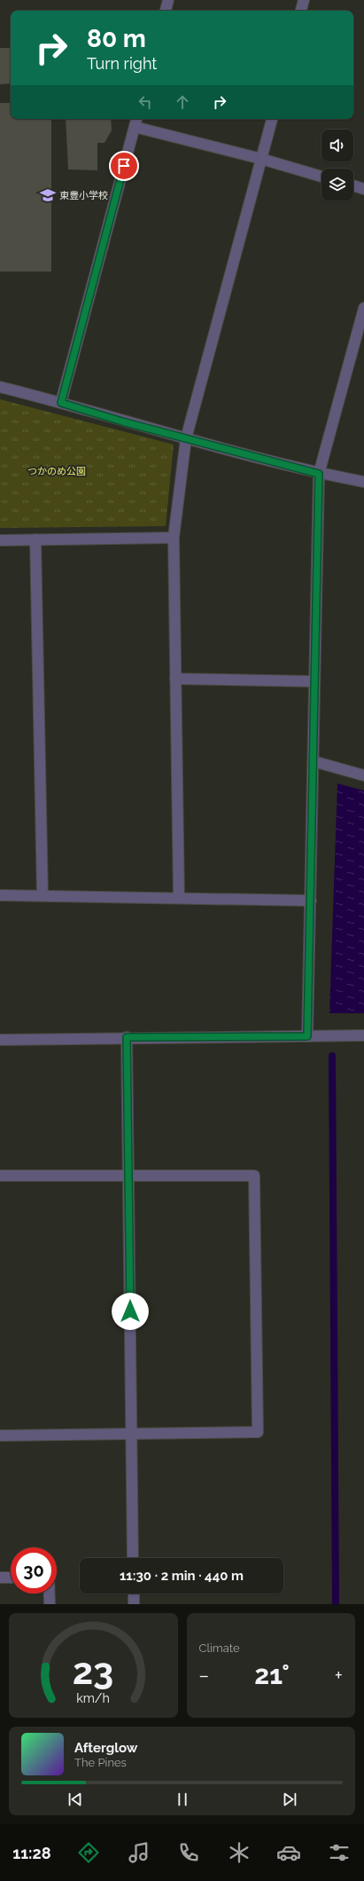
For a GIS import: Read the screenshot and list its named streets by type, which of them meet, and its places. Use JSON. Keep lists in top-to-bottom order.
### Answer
{
  "parks": ["つかのめ公園"],
  "places": {
    "school or university": ["東豊小学校"]
  },
  "page": {
    "turn": ["80 m", "Turn right"],
    "limit": "30",
    "trip": "11:30 · 2 min · 440 m",
    "tile": "Climate",
    "heat": ["−", "21°", "+"],
    "song": ["Afterglow", "The Pines"],
    "tabs": "11:28",
    "gauge": ["23", "km/h"]
  }
}
